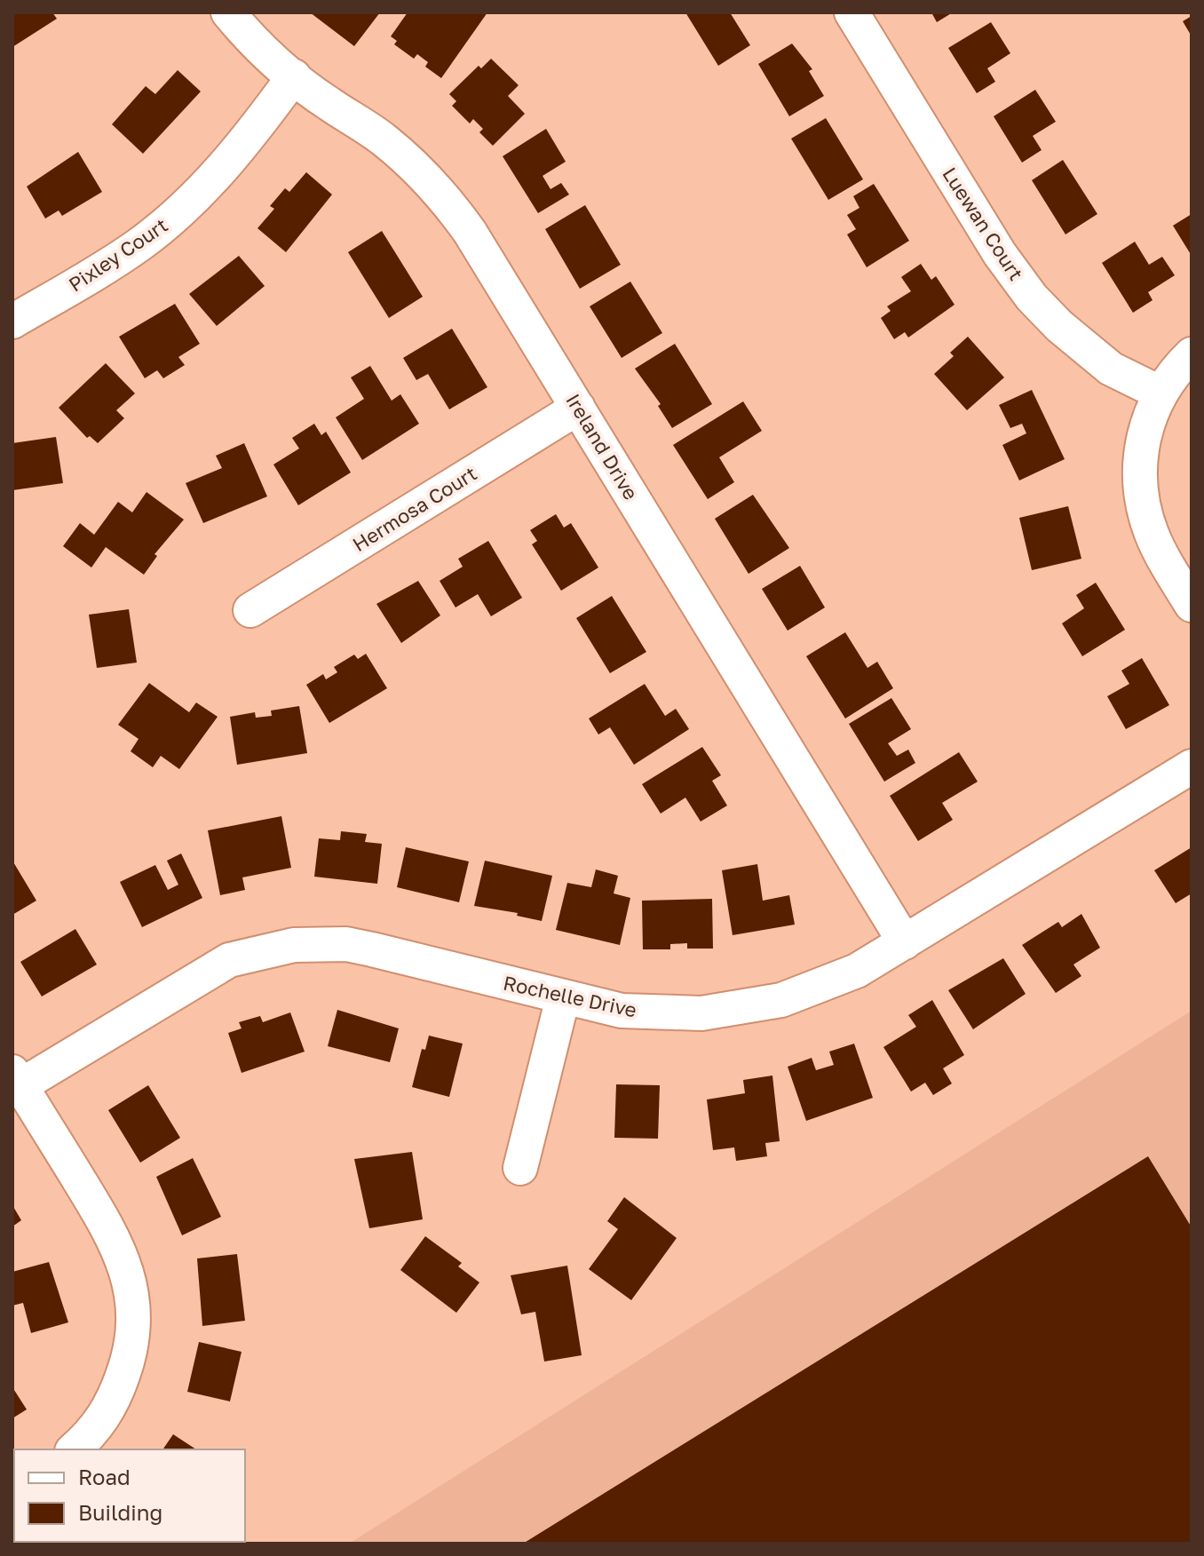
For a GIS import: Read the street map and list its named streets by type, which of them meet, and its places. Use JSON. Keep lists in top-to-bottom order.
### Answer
{
  "streets": {
    "street": [
      "Luewan Court",
      "Pixley Court",
      "Ireland Drive",
      "Hermosa Court",
      "Rochelle Drive"
    ]
  },
  "crossings": [
    ["Pixley Court", "Ireland Drive"],
    ["Ireland Drive", "Hermosa Court"],
    ["Ireland Drive", "Rochelle Drive"]
  ],
  "legend": ["Road", "Building"]
}
